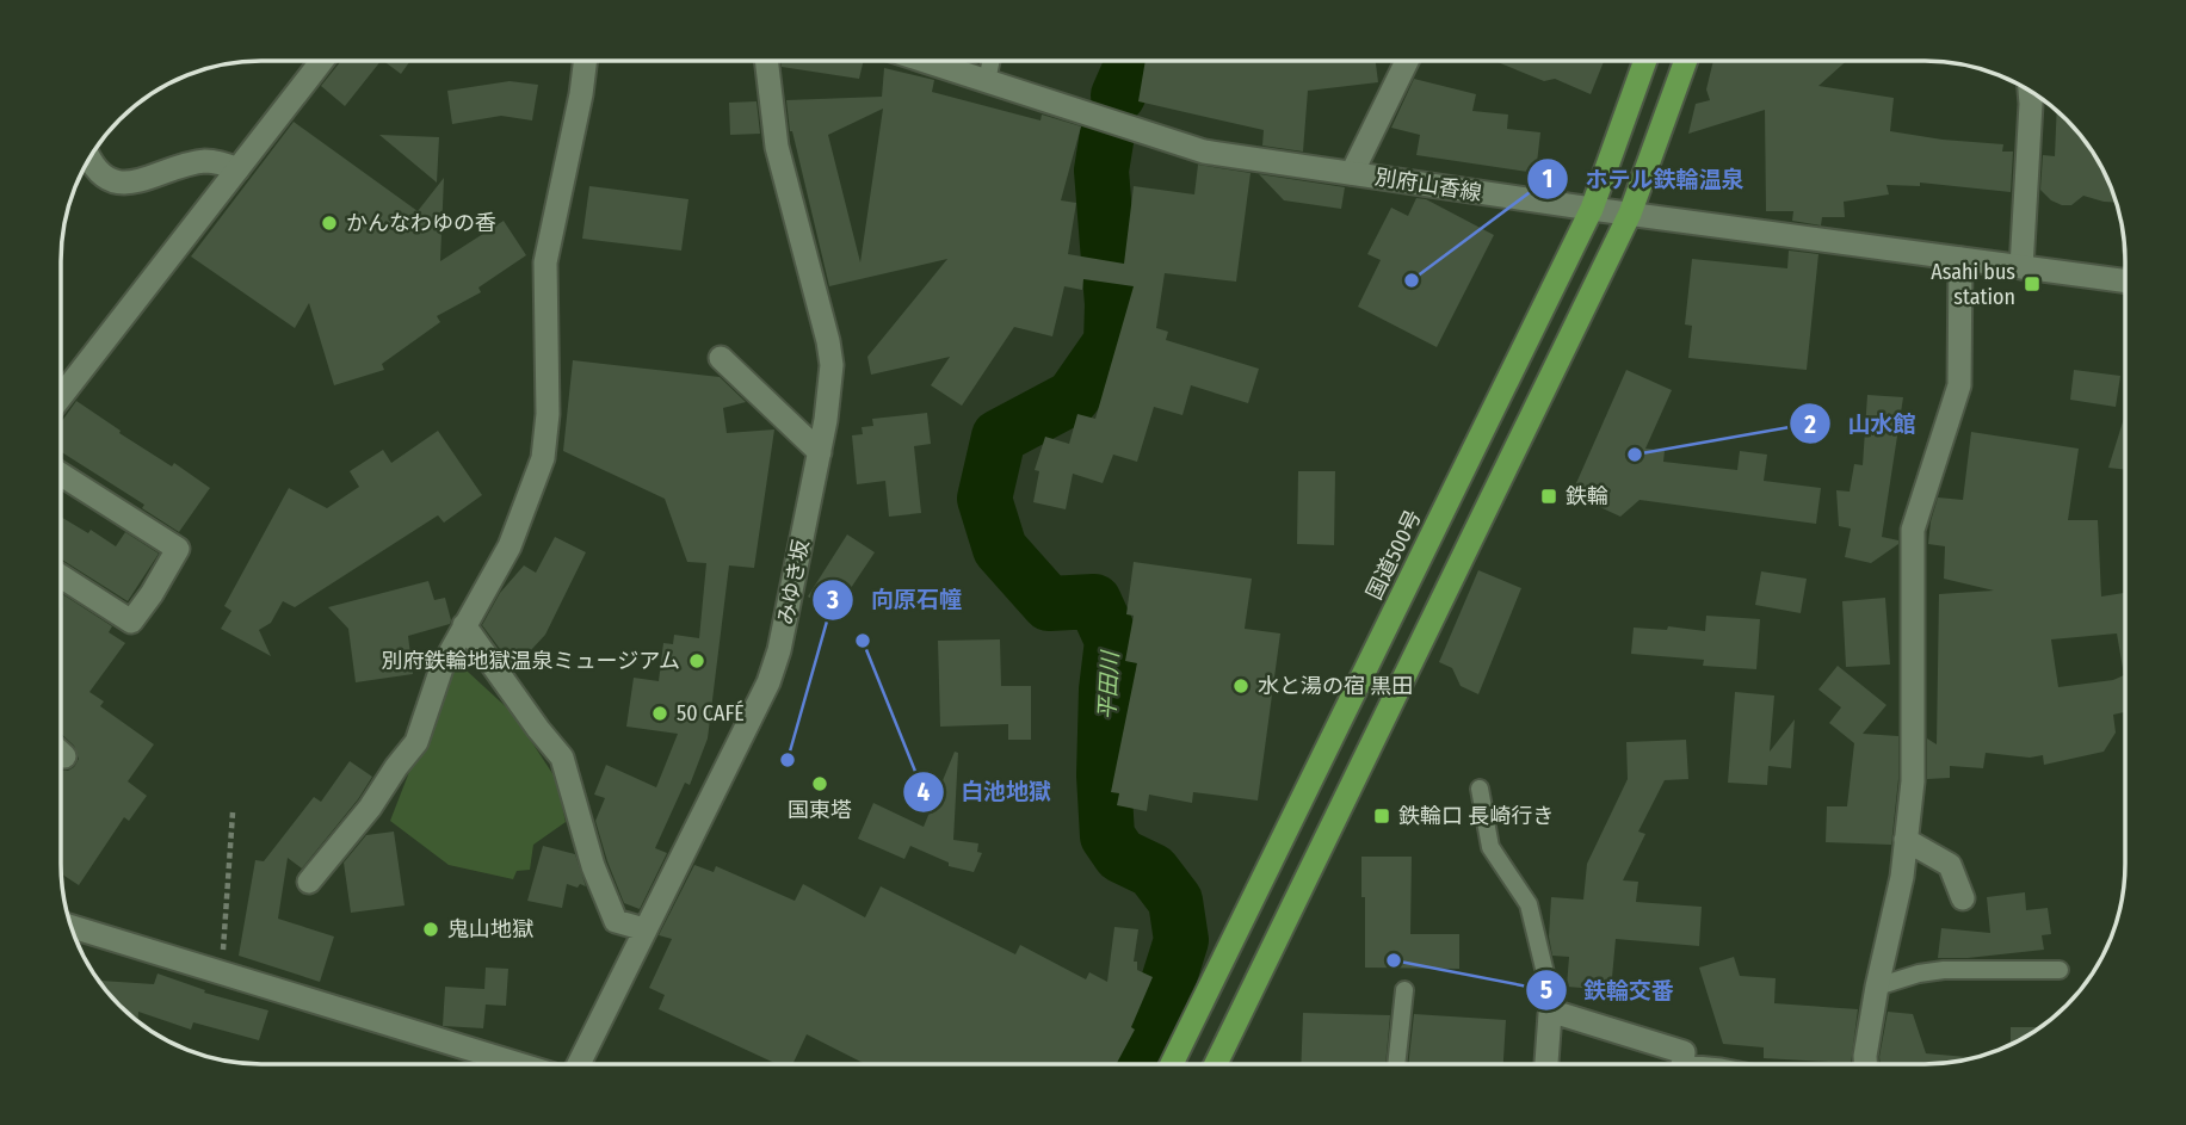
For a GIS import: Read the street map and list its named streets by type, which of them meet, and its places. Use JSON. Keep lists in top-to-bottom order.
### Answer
{
  "streets": {
    "highway": ["国道500号"],
    "street": ["別府山香線", "みゆき坂"]
  },
  "crossings": [
    ["別府山香線", "国道500号"]
  ],
  "water": ["平田川"],
  "places": {
    "other": [
      "かんなわゆの香",
      "ホテル鉄輪温泉",
      "山水館",
      "白池地獄",
      "別府鉄輪地獄温泉ミュージアム",
      "水と湯の宿 黒田",
      "50 CAFÉ",
      "向原石幢",
      "国東塔",
      "鬼山地獄",
      "鉄輪交番"
    ],
    "transit": ["Asahi bus station", "鉄輪", "鉄輪口 長崎行き"]
  }
}
